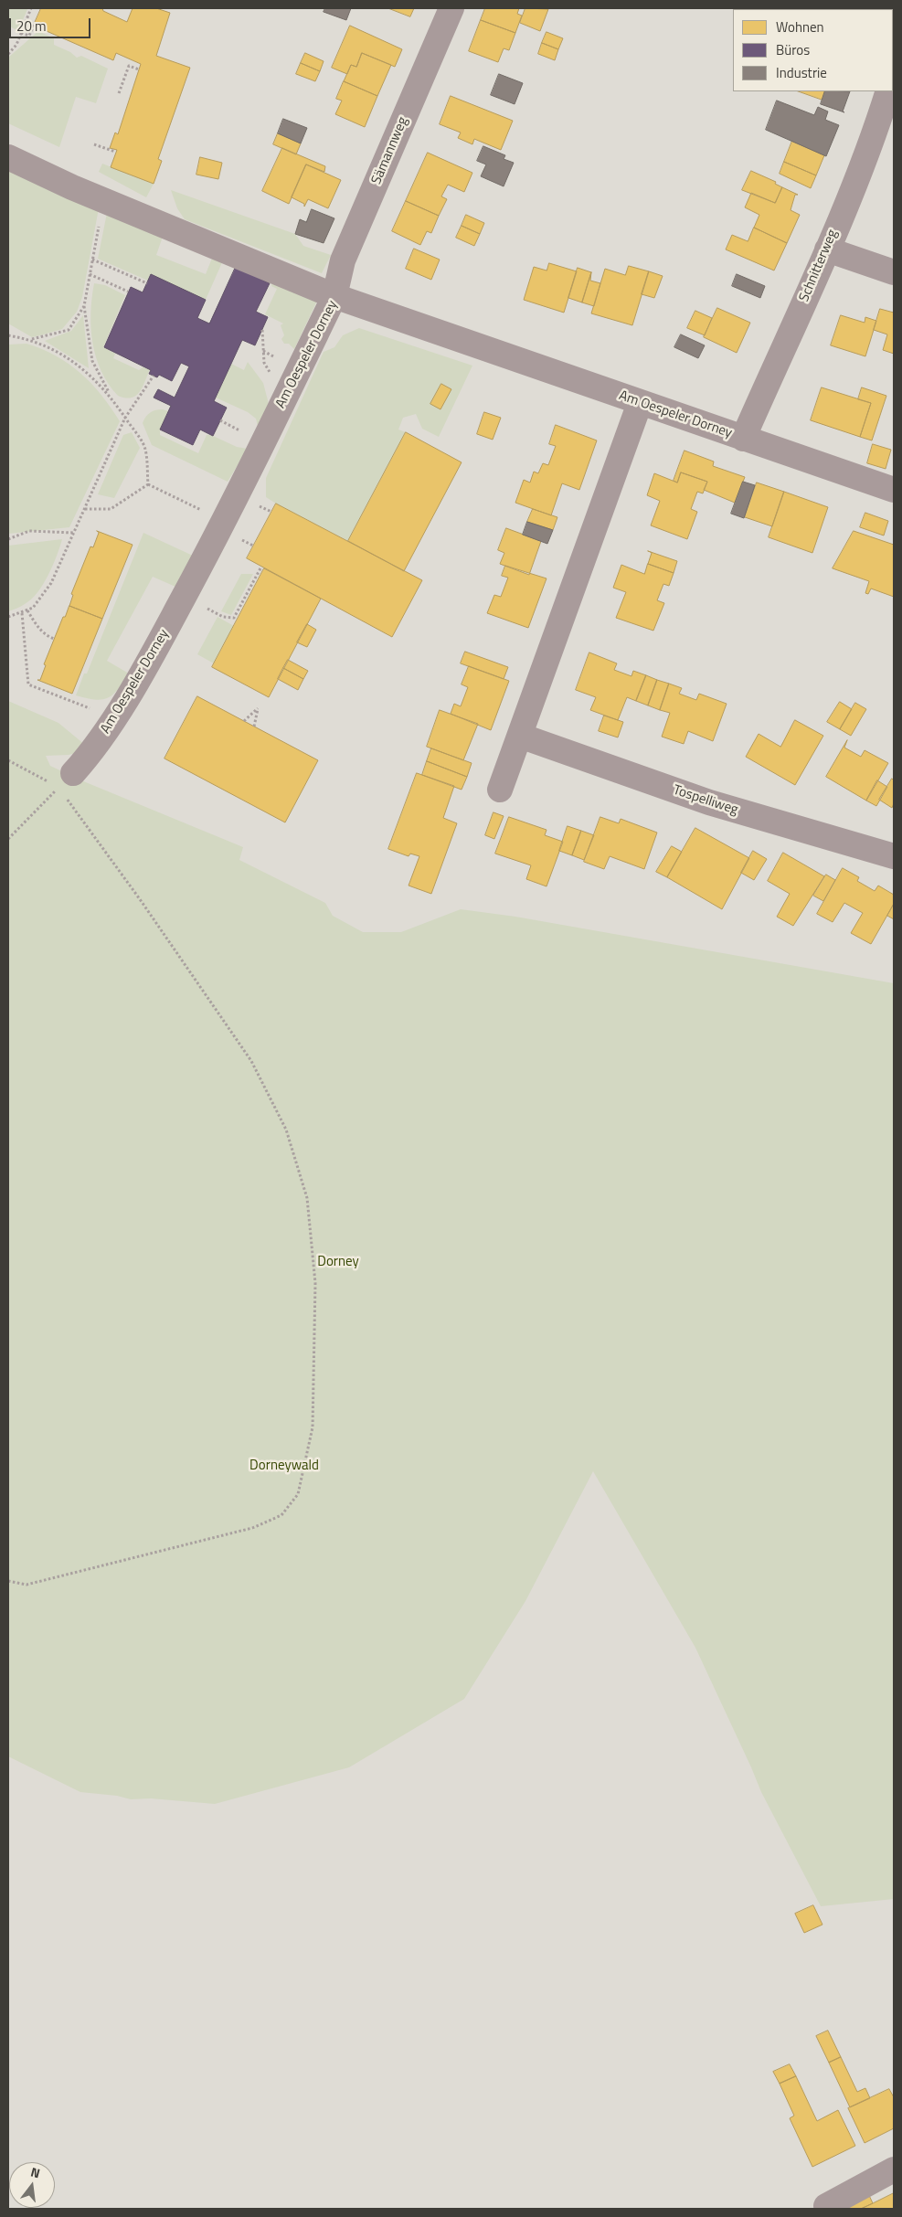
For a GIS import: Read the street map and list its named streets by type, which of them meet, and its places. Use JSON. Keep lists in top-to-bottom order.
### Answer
{
  "streets": {
    "street": [
      "Sämannweg",
      "Schnitterweg",
      "Am Oespeler Dorney",
      "Tospelliweg"
    ]
  },
  "crossings": [
    ["Sämannweg", "Am Oespeler Dorney"],
    ["Schnitterweg", "Am Oespeler Dorney"]
  ],
  "parks": ["Dorney", "Dorneywald"],
  "legend": ["Wohnen", "Büros", "Industrie"],
  "scale_bar": "20 m",
  "north": "top"
}
